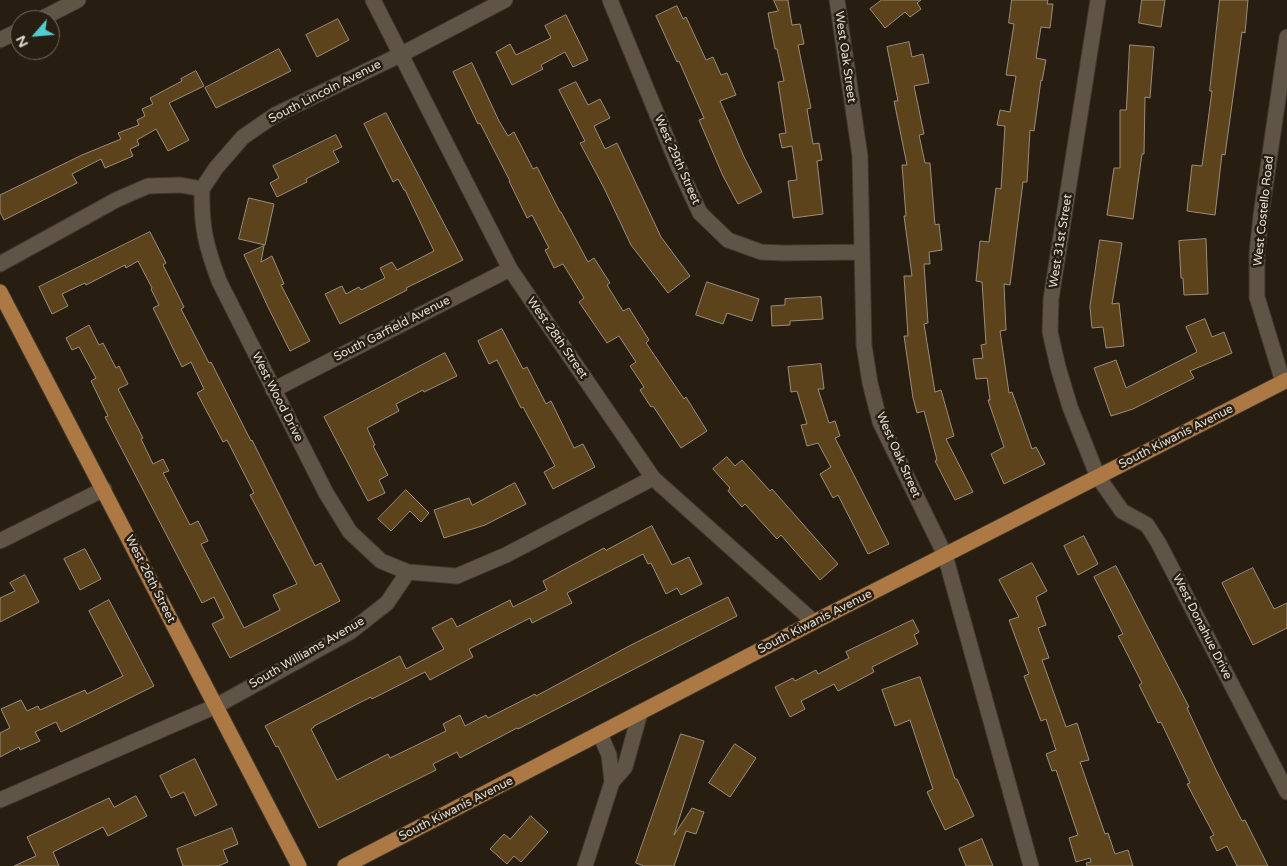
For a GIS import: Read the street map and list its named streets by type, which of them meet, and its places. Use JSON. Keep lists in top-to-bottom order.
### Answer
{
  "streets": {
    "main road": ["South Kiwanis Avenue", "West 26th Street"],
    "street": [
      "West Oak Street",
      "South Lincoln Avenue",
      "West 29th Street",
      "West Costello Road",
      "West 31st Street",
      "South Garfield Avenue",
      "West 28th Street",
      "West Wood Drive",
      "West Donahue Drive",
      "South Williams Avenue"
    ]
  },
  "crossings": [
    ["West Oak Street", "West 29th Street"],
    ["West Oak Street", "South Kiwanis Avenue"],
    ["South Lincoln Avenue", "West 28th Street"],
    ["South Lincoln Avenue", "West Wood Drive"],
    ["West Costello Road", "South Kiwanis Avenue"],
    ["West 31st Street", "South Kiwanis Avenue"],
    ["West 31st Street", "West Donahue Drive"],
    ["South Garfield Avenue", "West 28th Street"],
    ["South Garfield Avenue", "West Wood Drive"],
    ["West 28th Street", "South Kiwanis Avenue"],
    ["West Wood Drive", "South Williams Avenue"],
    ["South Kiwanis Avenue", "West Donahue Drive"],
    ["West 26th Street", "South Williams Avenue"]
  ],
  "north": "bottom left"
}
